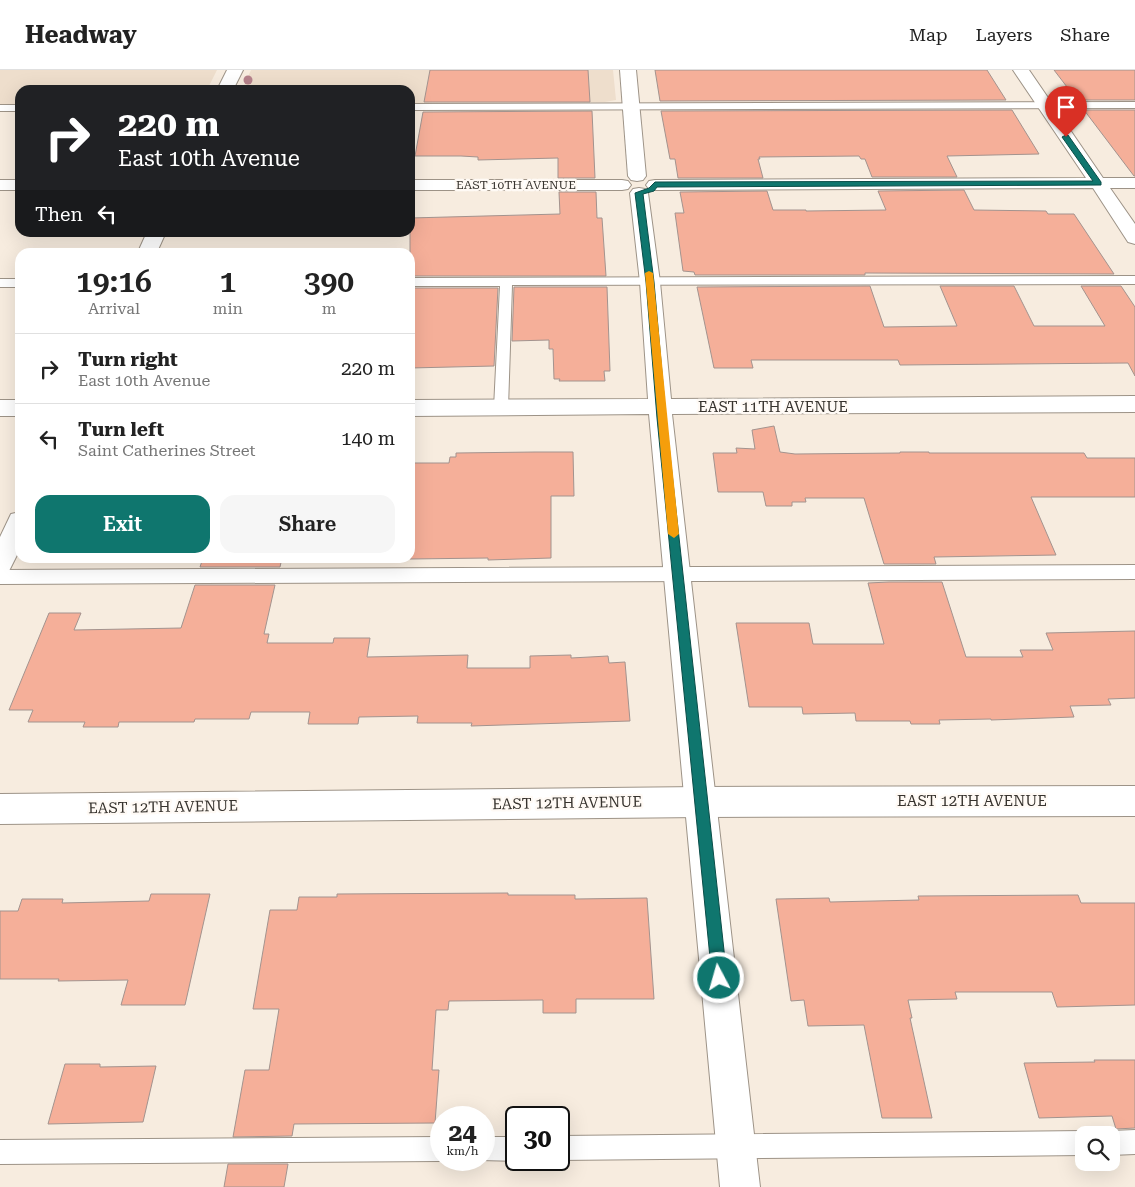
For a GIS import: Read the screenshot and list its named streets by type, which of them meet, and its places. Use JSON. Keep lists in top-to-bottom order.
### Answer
{
  "streets": {
    "street": ["EAST 10TH AVENUE", "EAST 11TH AVENUE", "EAST 12TH AVENUE"]
  },
  "page": {
    "header": "Headway",
    "nav": ["Map", "Layers", "Share"],
    "turn": ["220 m", "East 10th Avenue"],
    "then": "Then",
    "eta": [
      "19:16",
      "Arrival",
      "1",
      "min",
      "390",
      "m"
    ],
    "list": [
      {
        "name": "Turn right",
        "note": "East 10th Avenue",
        "value": "220 m"
      },
      {
        "name": "Turn left",
        "note": "Saint Catherines Street",
        "value": "140 m"
      }
    ],
    "buttons": ["Exit", "Share"],
    "speed": "24 km/h",
    "limit": "30"
  }
}
